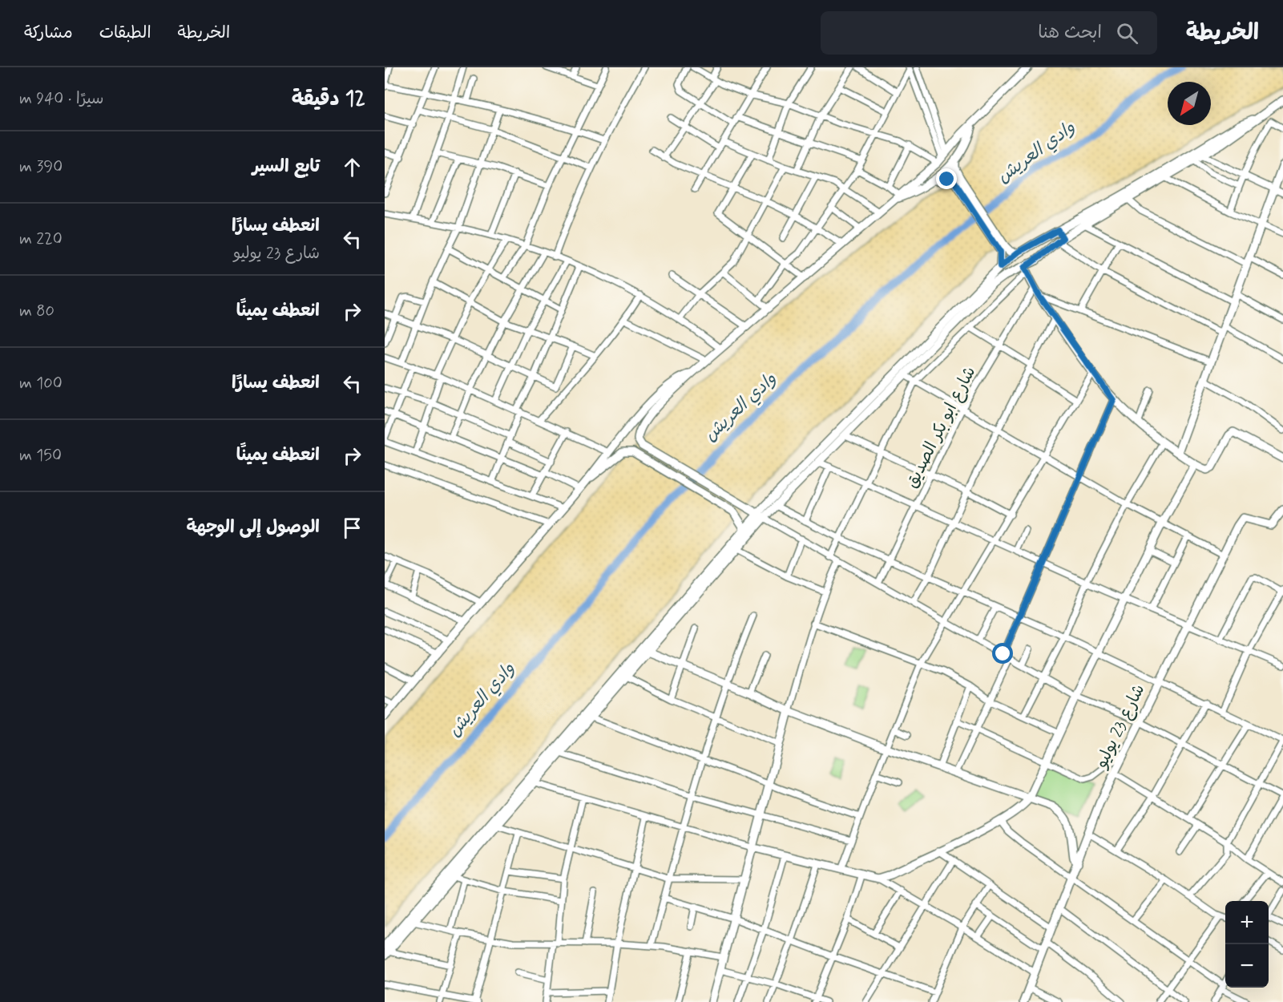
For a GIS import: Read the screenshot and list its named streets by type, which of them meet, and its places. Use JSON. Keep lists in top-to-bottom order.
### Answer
{
  "streets": {
    "street": ["شارع ابو بكر الصديق", "شارع 23 يوليو"]
  },
  "water": ["وادي العريش"],
  "north": "bottom left",
  "page": {
    "header": "الخريطة",
    "search": "ابحث هنا",
    "nav": ["الخريطة", "الطبقات", "مشاركة"],
    "heading": ["12 دقيقة", "سيرًا · 940 m"],
    "list": [
      ["تابع السير", "390 m"],
      ["انعطف يسارًا", "شارع 23 يوليو", "220 m"],
      ["انعطف يمينًا", "80 m"],
      ["انعطف يسارًا", "100 m"],
      ["انعطف يمينًا", "150 m"],
      "الوصول إلى الوجهة"
    ],
    "map_buttons": ["+", "−"]
  }
}
